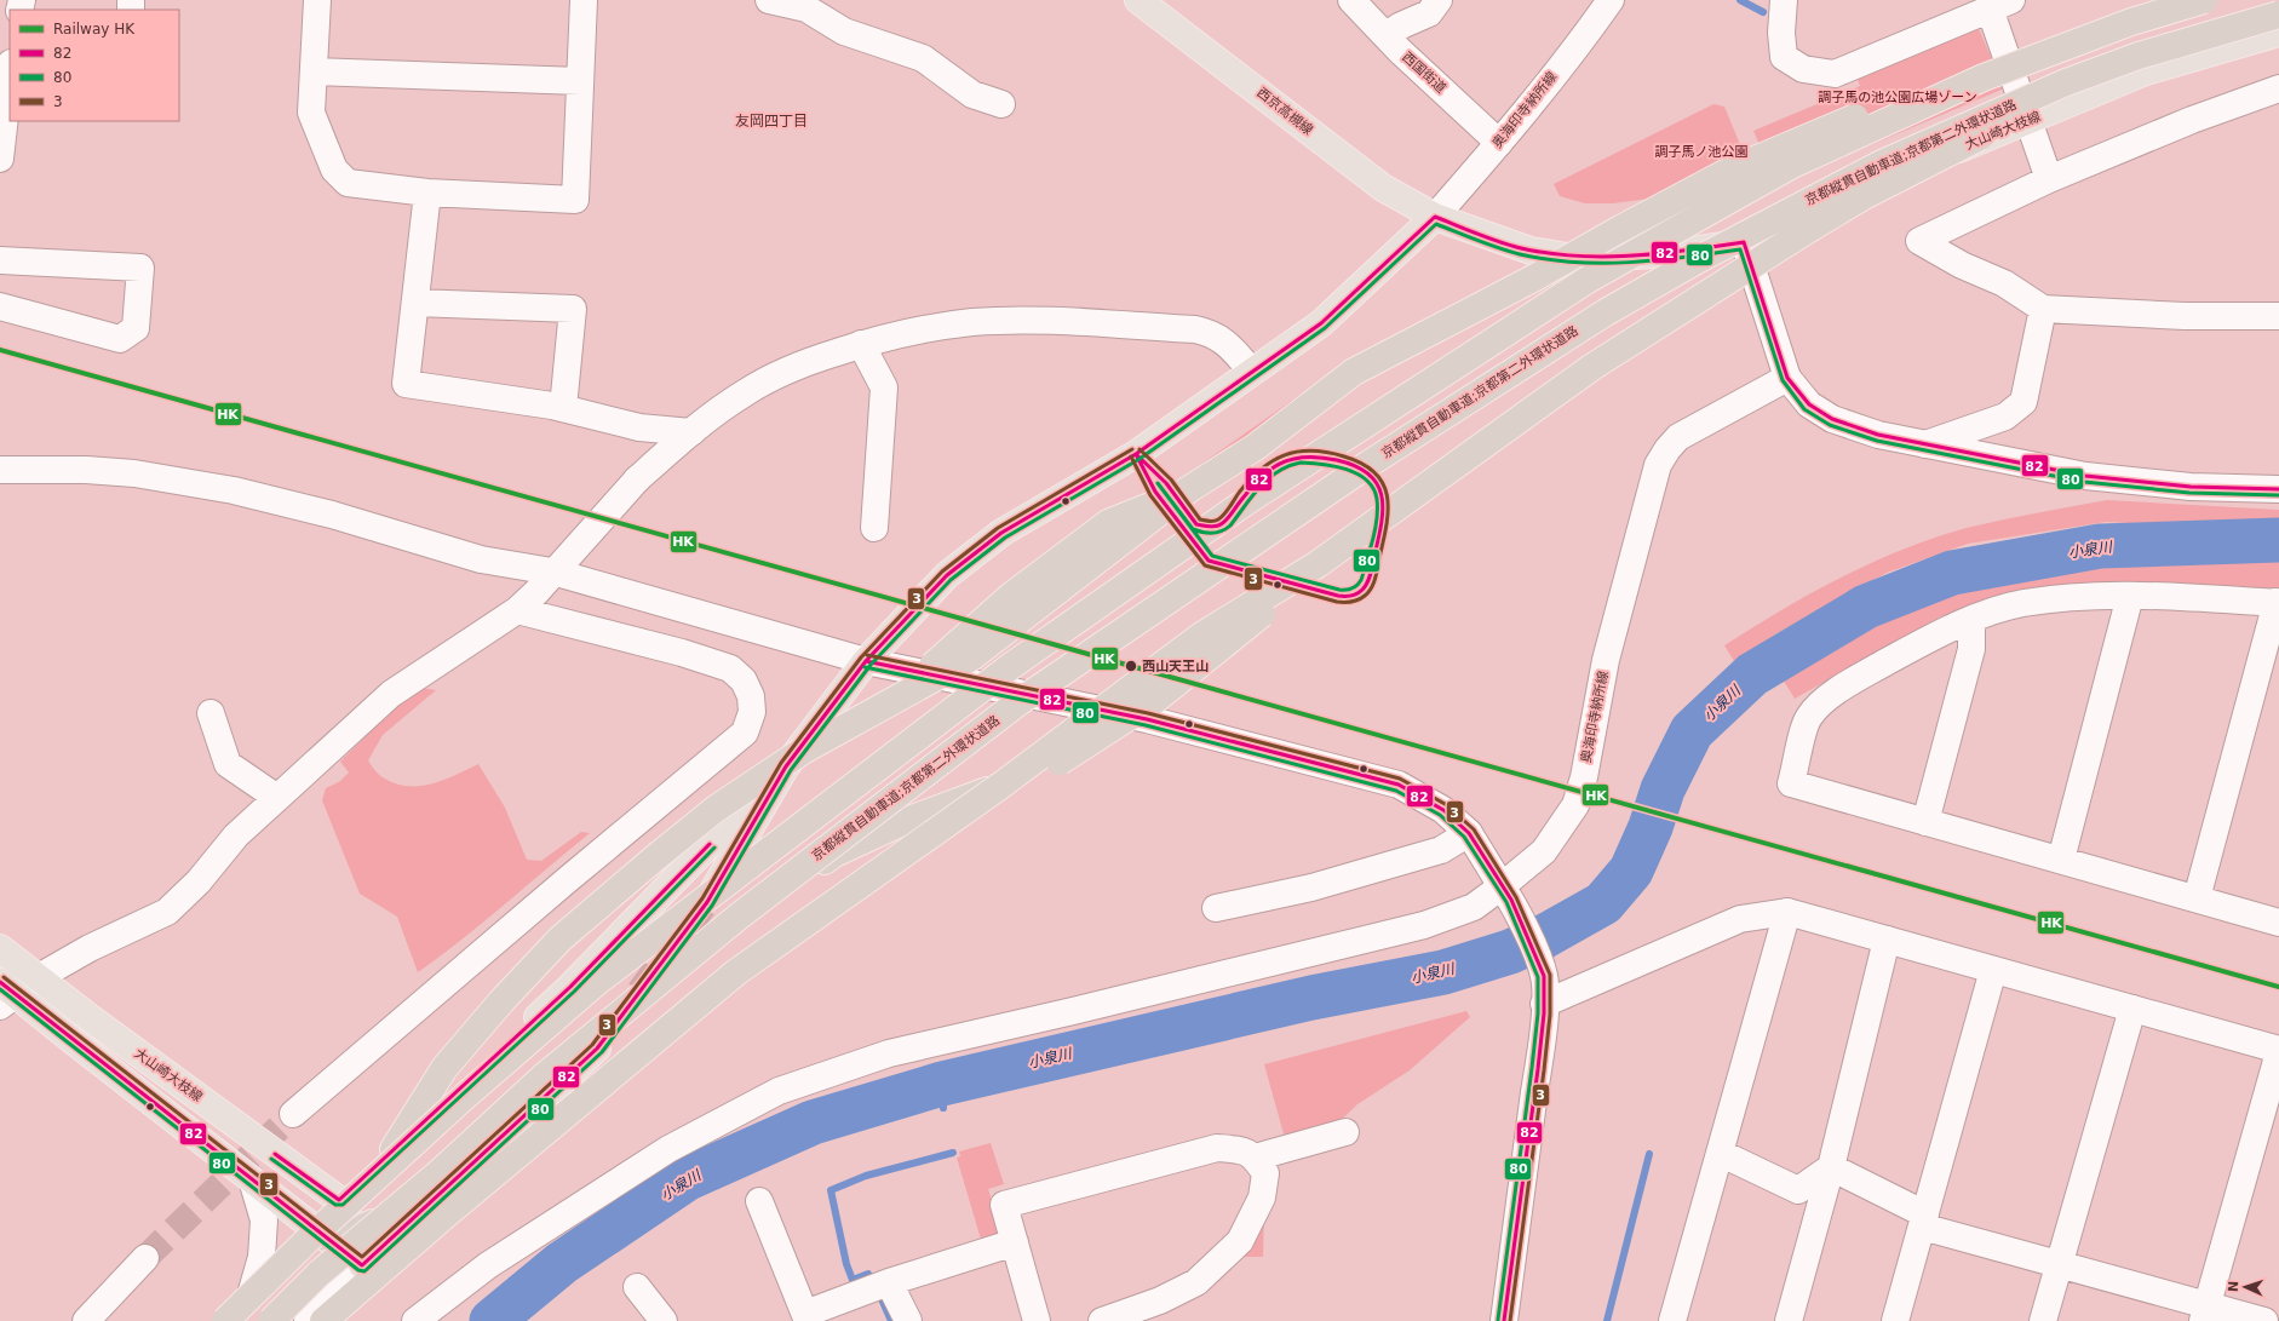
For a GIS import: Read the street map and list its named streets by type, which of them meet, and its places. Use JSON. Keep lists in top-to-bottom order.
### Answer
{
  "streets": {
    "highway": ["京都縦貫自動車道;京都第二外環状道路"],
    "main road": ["西京高槻線", "大山崎大枝線"],
    "street": ["西国街道", "奥海印寺納所線"]
  },
  "crossings": [
    ["西国街道", "奥海印寺納所線"],
    ["奥海印寺納所線", "西京高槻線"],
    ["奥海印寺納所線", "大山崎大枝線"],
    ["西京高槻線", "大山崎大枝線"]
  ],
  "districts": ["友岡四丁目"],
  "water": ["小泉川"],
  "parks": ["調子馬の池公園広場ゾーン", "調子馬ノ池公園"],
  "places": ["西山天王山"],
  "lines": [
    "transit line 82",
    "transit line 80",
    "rail line HK",
    "transit line 3"
  ],
  "legend": [
    "Railway HK",
    "82",
    "80",
    "3"
  ],
  "north": "left"
}
